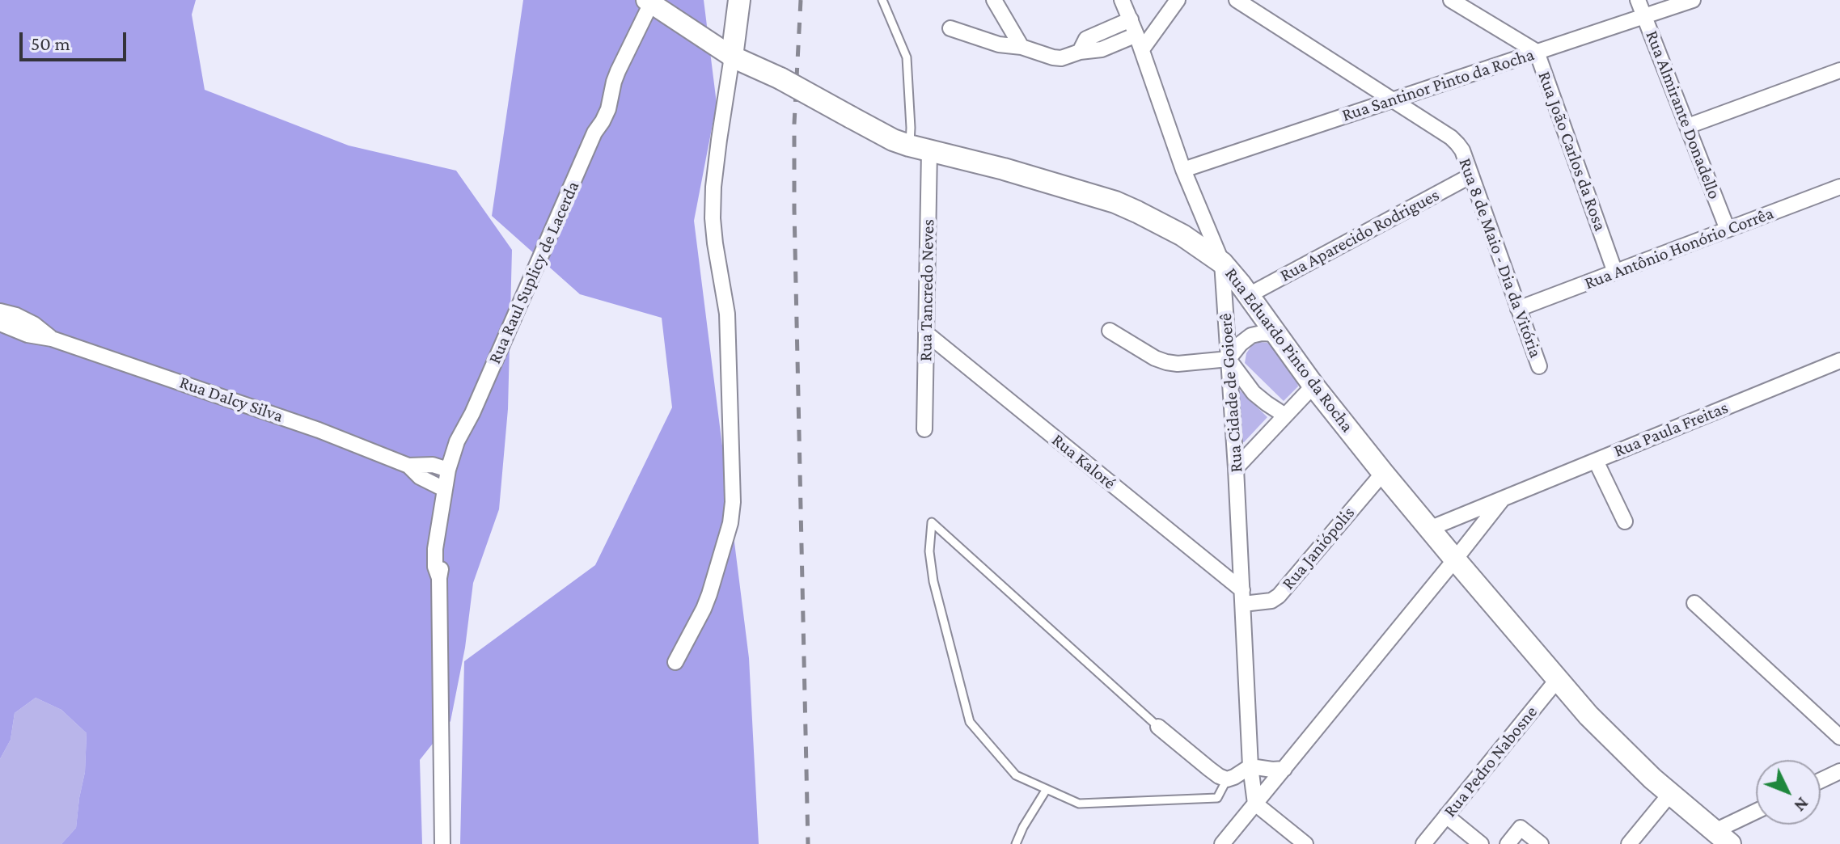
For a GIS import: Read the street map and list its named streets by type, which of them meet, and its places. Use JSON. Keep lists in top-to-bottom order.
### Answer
{
  "streets": {
    "main road": ["Rua Eduardo Pinto da Rocha"],
    "street": [
      "Rua Santinor Pinto da Rocha",
      "Rua Almirante Donadello",
      "Rua João Carlos da Rosa",
      "Rua Aparecido Rodrigues",
      "Rua Antônio Honório Corrêa",
      "Rua 8 de Maio - Dia da Vitória",
      "Rua Raul Suplicy de Lacerda",
      "Rua Tancredo Neves",
      "Rua Cidade de Goioerê",
      "Rua Dalcy Silva",
      "Rua Paula Freitas",
      "Rua Kaloré",
      "Rua Janiópolis",
      "Rua Pedro Nabosne"
    ]
  },
  "crossings": [
    ["Rua Santinor Pinto da Rocha", "Rua Almirante Donadello"],
    ["Rua Santinor Pinto da Rocha", "Rua João Carlos da Rosa"],
    ["Rua Santinor Pinto da Rocha", "Rua 8 de Maio - Dia da Vitória"],
    ["Rua Santinor Pinto da Rocha", "Rua Cidade de Goioerê"],
    ["Rua Almirante Donadello", "Rua Antônio Honório Corrêa"],
    ["Rua João Carlos da Rosa", "Rua Antônio Honório Corrêa"],
    ["Rua Aparecido Rodrigues", "Rua 8 de Maio - Dia da Vitória"],
    ["Rua Aparecido Rodrigues", "Rua Eduardo Pinto da Rocha"],
    ["Rua Antônio Honório Corrêa", "Rua 8 de Maio - Dia da Vitória"],
    ["Rua Raul Suplicy de Lacerda", "Rua Dalcy Silva"],
    ["Rua Tancredo Neves", "Rua Eduardo Pinto da Rocha"],
    ["Rua Tancredo Neves", "Rua Kaloré"],
    ["Rua Eduardo Pinto da Rocha", "Rua Cidade de Goioerê"],
    ["Rua Eduardo Pinto da Rocha", "Rua Paula Freitas"],
    ["Rua Eduardo Pinto da Rocha", "Rua Janiópolis"],
    ["Rua Eduardo Pinto da Rocha", "Rua Pedro Nabosne"],
    ["Rua Cidade de Goioerê", "Rua Paula Freitas"],
    ["Rua Cidade de Goioerê", "Rua Kaloré"],
    ["Rua Cidade de Goioerê", "Rua Janiópolis"],
    ["Rua Kaloré", "Rua Janiópolis"]
  ],
  "scale_bar": "50 m",
  "north": "bottom right"
}
